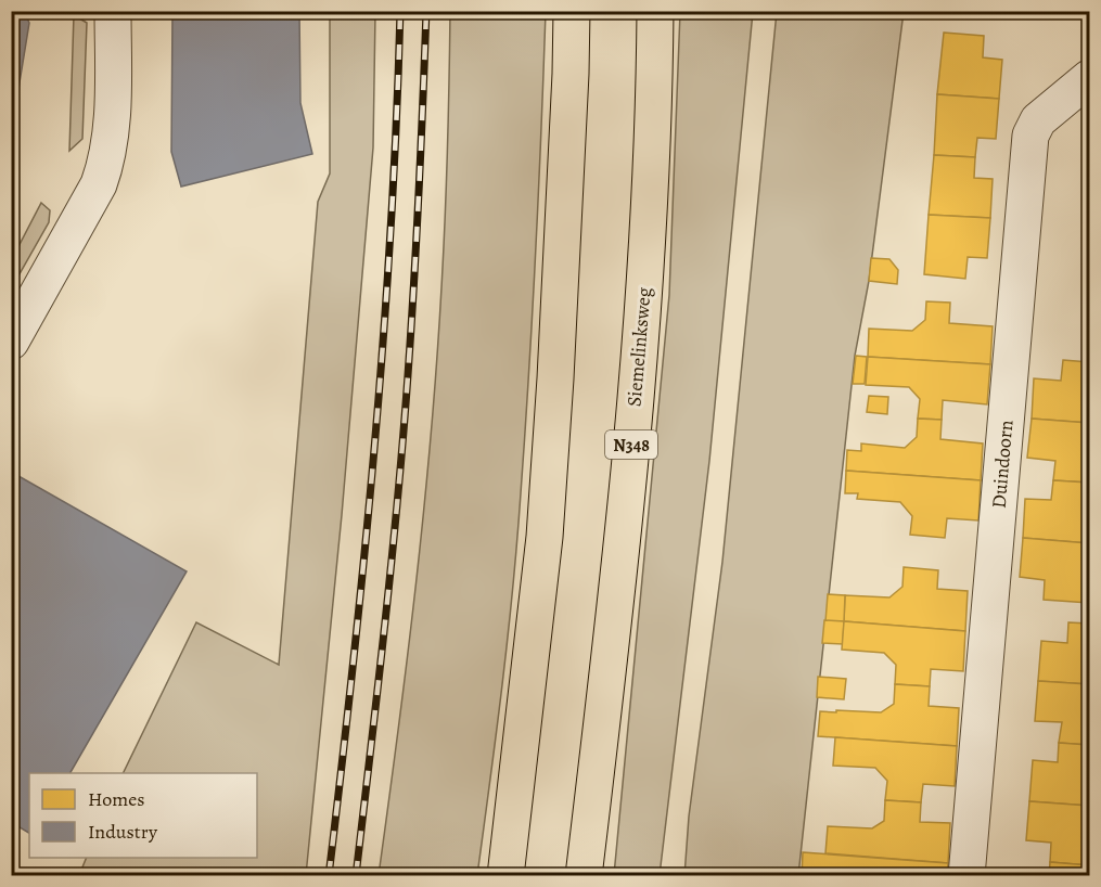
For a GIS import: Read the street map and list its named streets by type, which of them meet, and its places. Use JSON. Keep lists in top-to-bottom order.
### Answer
{
  "streets": {
    "main road": ["Siemelinksweg", "N348"],
    "street": ["Duindoorn"]
  },
  "legend": ["Homes", "Industry"]
}
